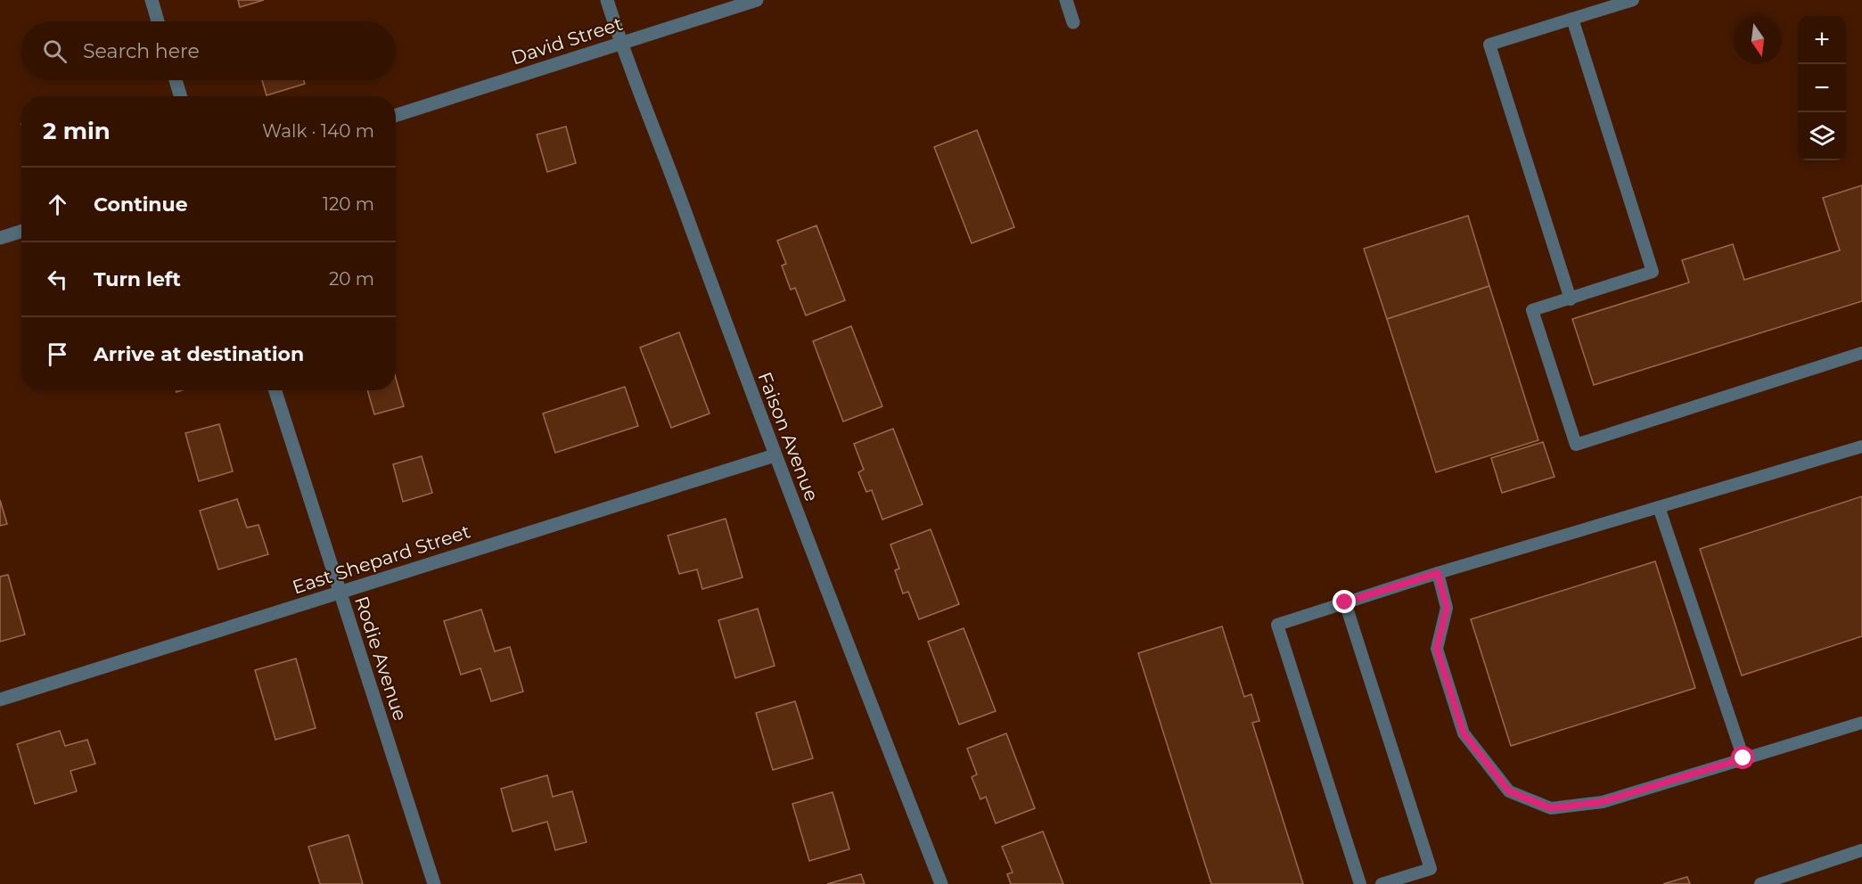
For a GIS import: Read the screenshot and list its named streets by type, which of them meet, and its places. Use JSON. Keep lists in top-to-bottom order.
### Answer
{
  "streets": {
    "street": [
      "David Street",
      "Faison Avenue",
      "East Shepard Street",
      "Rodie Avenue"
    ]
  },
  "crossings": [
    ["David Street", "Faison Avenue"],
    ["Faison Avenue", "East Shepard Street"],
    ["East Shepard Street", "Rodie Avenue"]
  ],
  "north": "bottom",
  "page": {
    "map_buttons": ["+", "−"],
    "search": "Search here",
    "heading": ["2 min", "Walk · 140 m"],
    "list": [
      ["Continue", "120 m"],
      ["Turn left", "20 m"],
      "Arrive at destination"
    ]
  }
}
